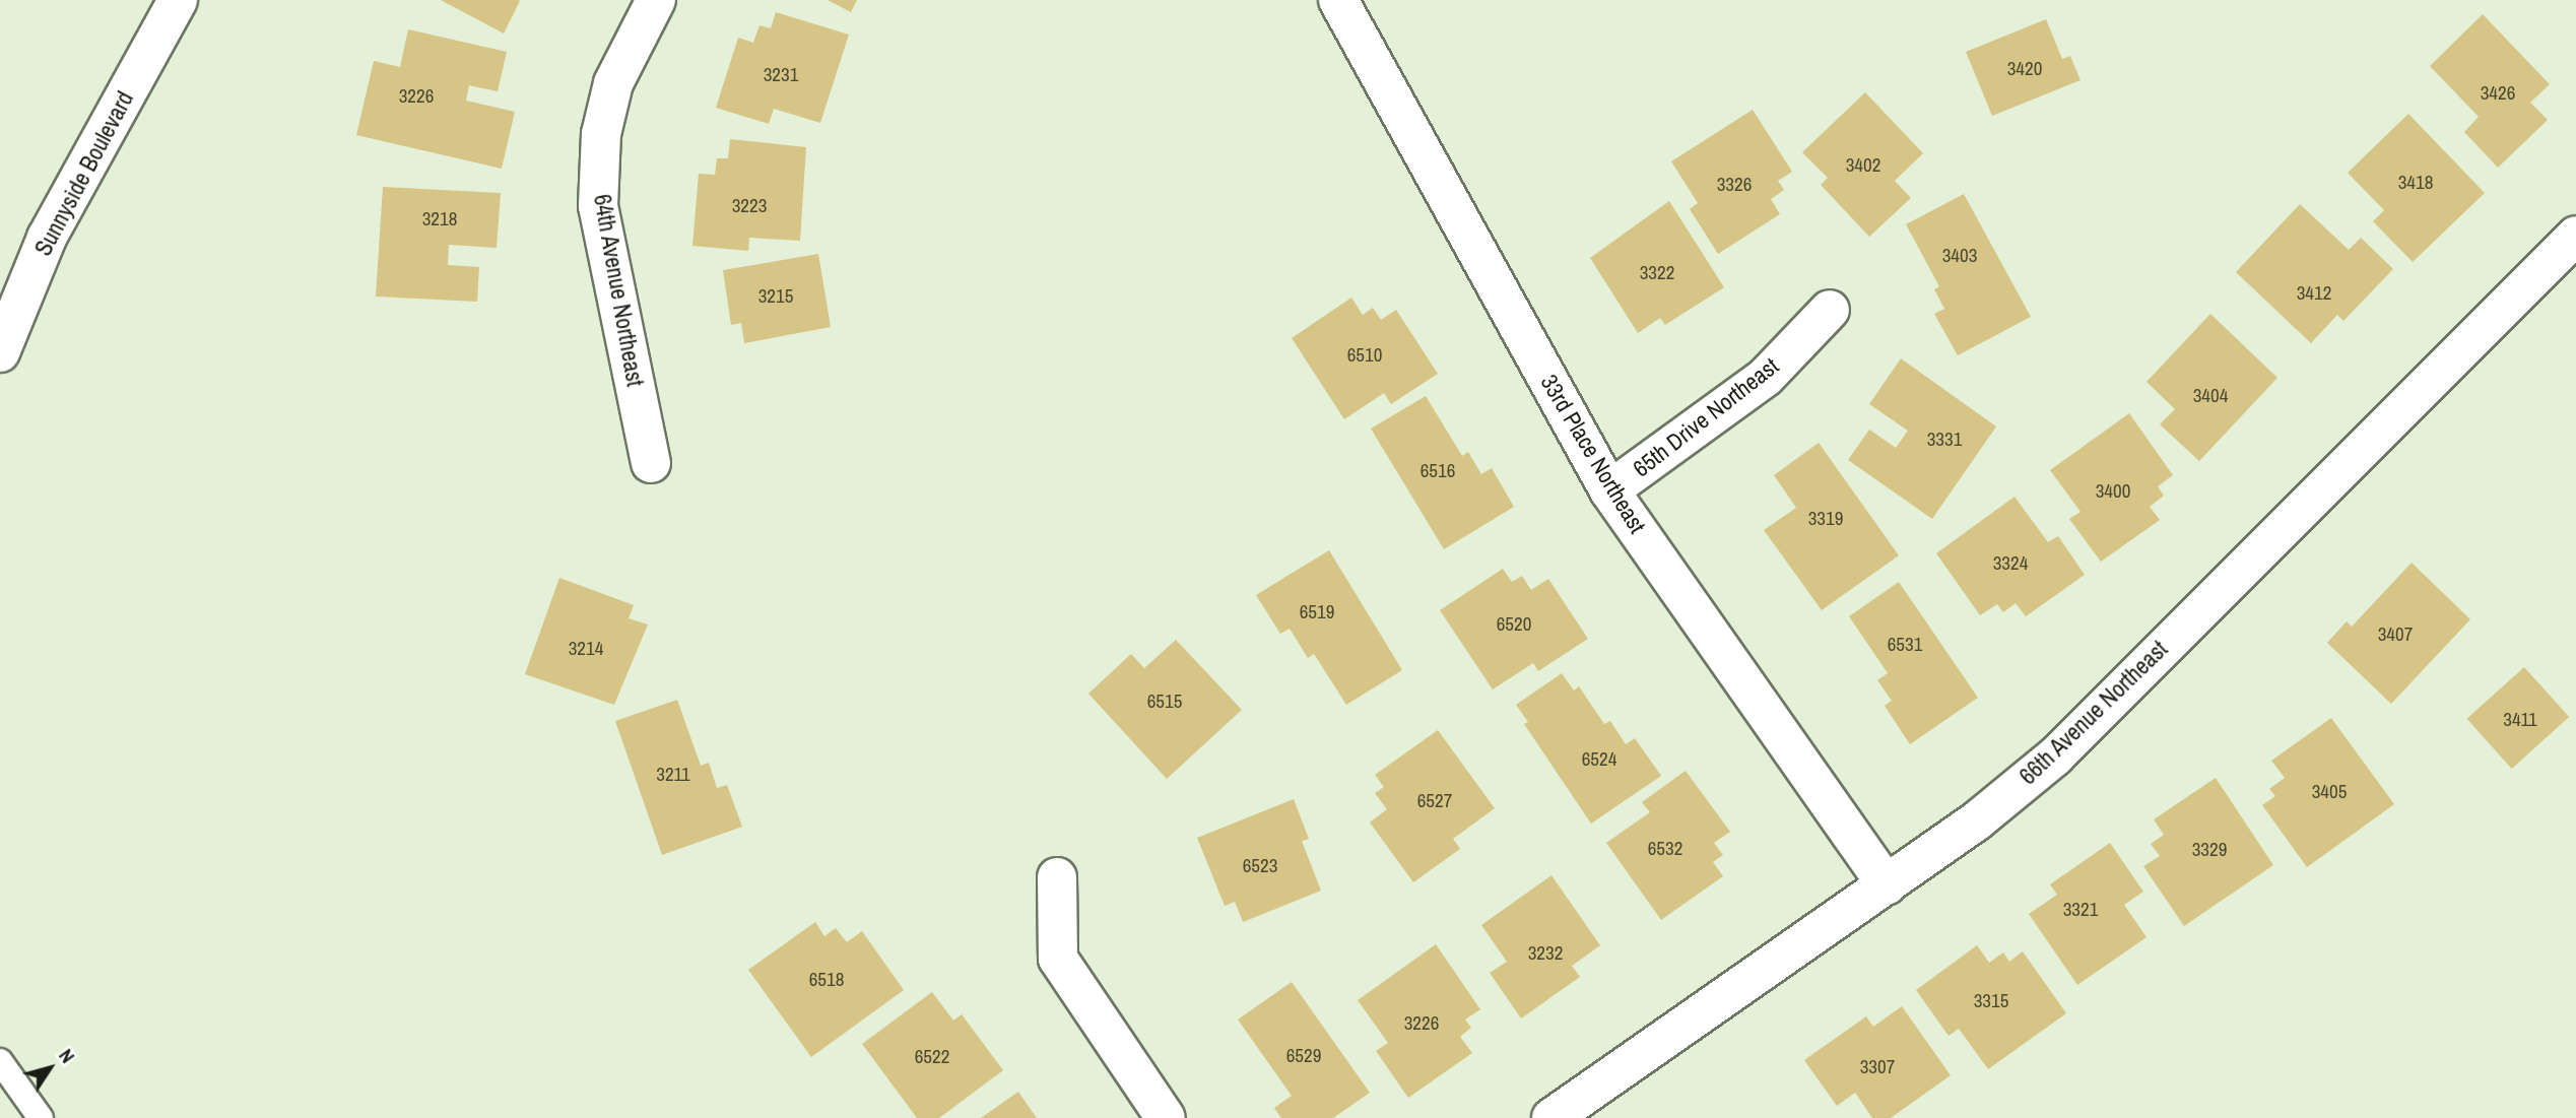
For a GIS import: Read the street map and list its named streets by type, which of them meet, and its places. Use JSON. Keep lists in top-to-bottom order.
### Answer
{
  "streets": {
    "street": [
      "Sunnyside Boulevard",
      "64th Avenue Northeast",
      "65th Drive Northeast",
      "33rd Place Northeast",
      "66th Avenue Northeast"
    ]
  },
  "crossings": [
    ["65th Drive Northeast", "33rd Place Northeast"],
    ["33rd Place Northeast", "66th Avenue Northeast"]
  ],
  "house_numbers": [
    "3420",
    "3231",
    "3426",
    "3226",
    "3402",
    "3418",
    "3326",
    "3223",
    "3218",
    "3403",
    "3322",
    "3412",
    "3215",
    "6510",
    "3404",
    "3331",
    "6516",
    "3400",
    "3319",
    "3324",
    "6519",
    "6520",
    "3407",
    "6531",
    "3214",
    "6515",
    "3411",
    "6524",
    "3211",
    "3405",
    "6527",
    "6532",
    "3329",
    "6523",
    "3321",
    "3232",
    "6518",
    "3315",
    "3226",
    "6529",
    "6522",
    "3307"
  ],
  "north": "top right"
}
